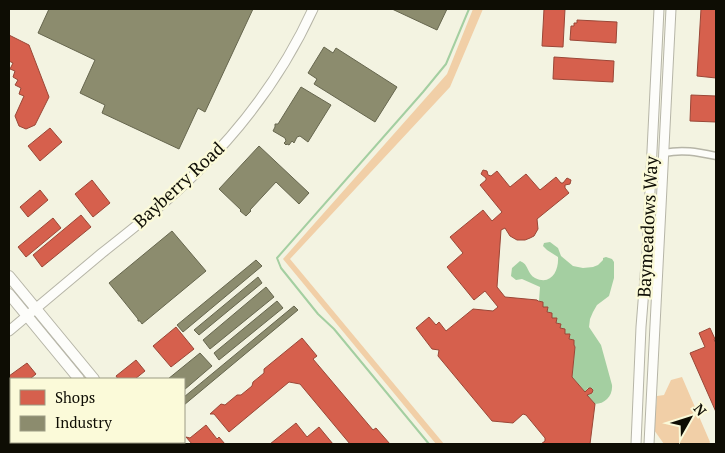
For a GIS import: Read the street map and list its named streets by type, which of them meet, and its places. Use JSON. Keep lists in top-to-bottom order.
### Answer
{
  "streets": {
    "street": ["Bayberry Road", "Baymeadows Way"]
  },
  "legend": ["Shops", "Industry"],
  "north": "top right"
}
